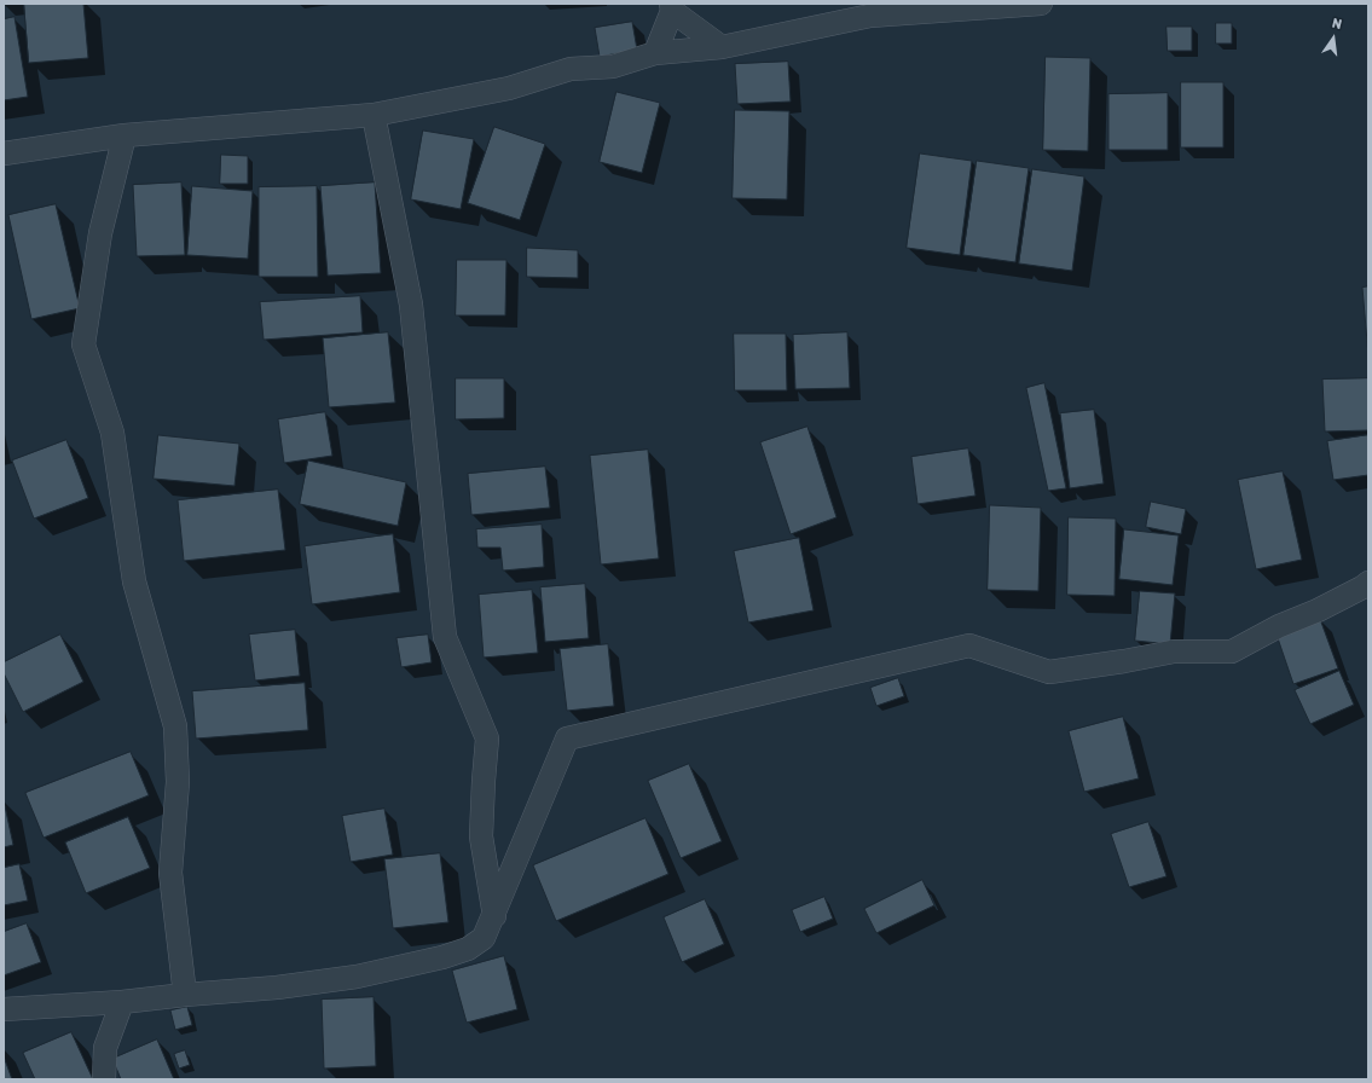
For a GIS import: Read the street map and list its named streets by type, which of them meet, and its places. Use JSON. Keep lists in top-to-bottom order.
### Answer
{
  "north": "top"
}
